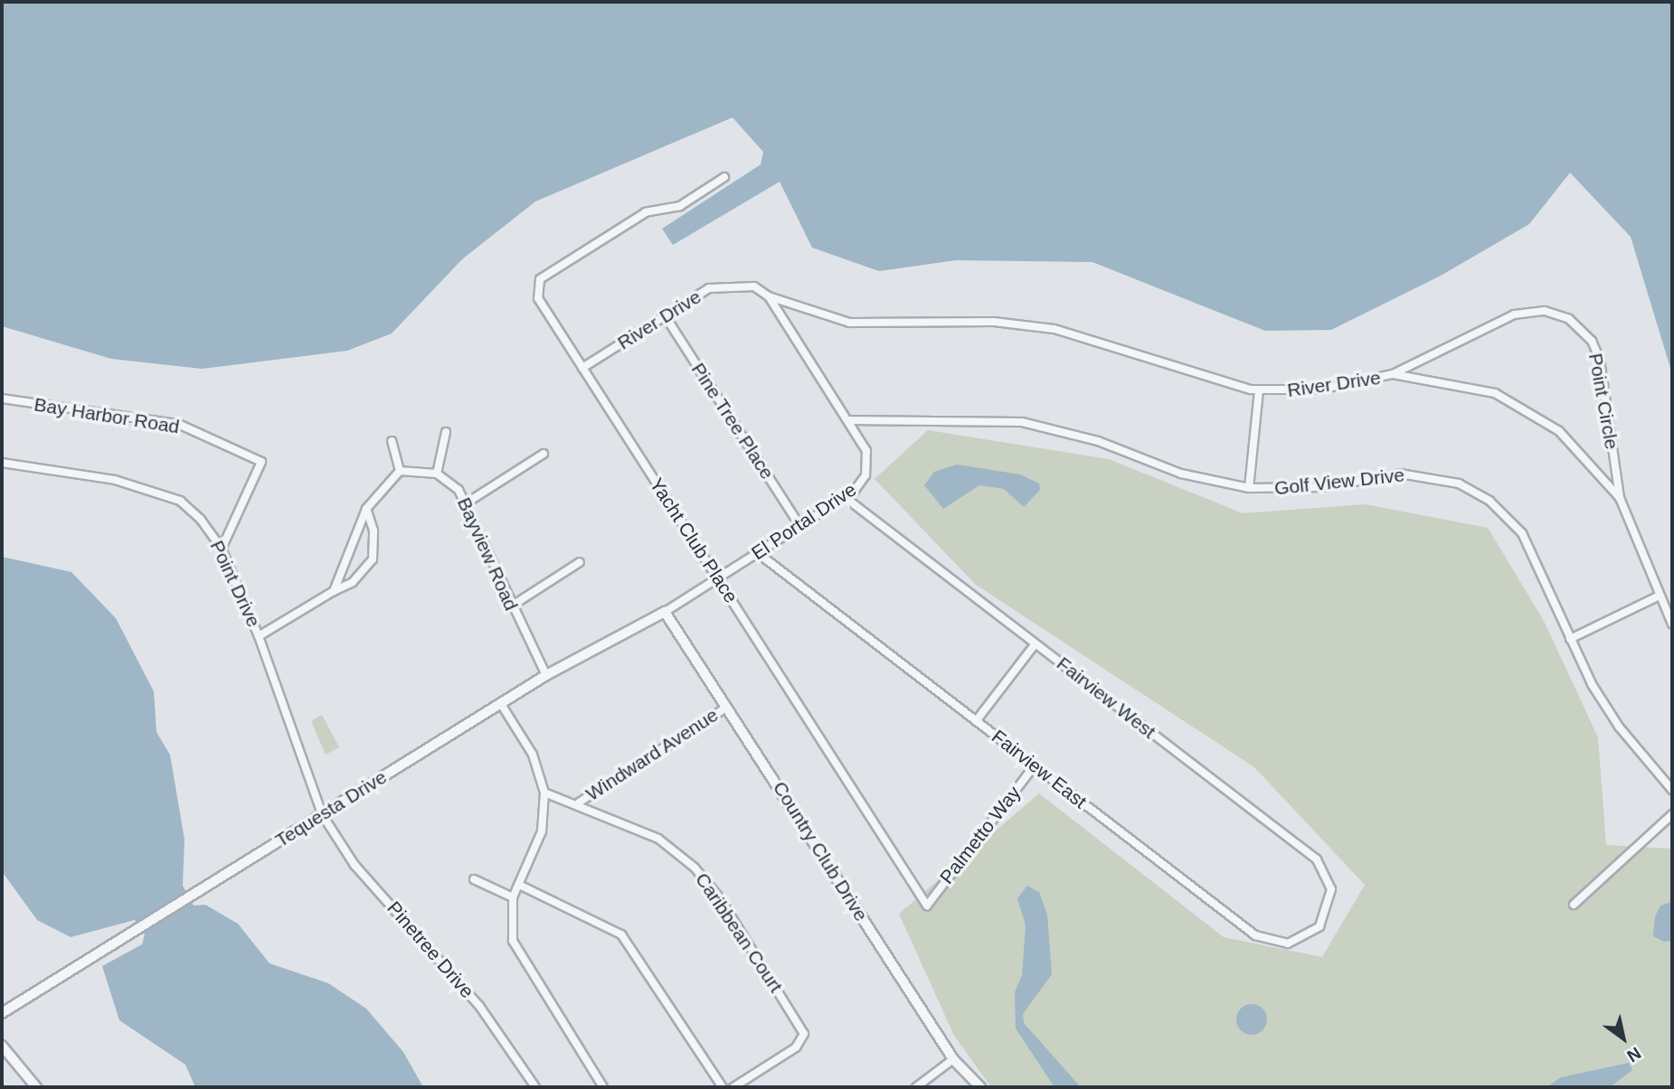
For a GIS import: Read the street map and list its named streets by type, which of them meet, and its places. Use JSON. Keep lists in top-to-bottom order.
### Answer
{
  "streets": {
    "street": [
      "River Drive",
      "Point Circle",
      "Bay Harbor Road",
      "Pine Tree Place",
      "Golf View Drive",
      "El Portal Drive",
      "Yacht Club Place",
      "Bayview Road",
      "Point Drive",
      "Fairview West",
      "Windward Avenue",
      "Fairview East",
      "Tequesta Drive",
      "Palmetto Way",
      "Country Club Drive",
      "Caribbean Court",
      "Pinetree Drive"
    ]
  },
  "crossings": [
    ["River Drive", "Point Circle"],
    ["River Drive", "Pine Tree Place"],
    ["River Drive", "El Portal Drive"],
    ["River Drive", "Yacht Club Place"],
    ["Bay Harbor Road", "Point Drive"],
    ["Pine Tree Place", "El Portal Drive"],
    ["Golf View Drive", "El Portal Drive"],
    ["El Portal Drive", "Yacht Club Place"],
    ["El Portal Drive", "Fairview West"],
    ["El Portal Drive", "Fairview East"],
    ["El Portal Drive", "Tequesta Drive"],
    ["El Portal Drive", "Country Club Drive"],
    ["Yacht Club Place", "Palmetto Way"],
    ["Bayview Road", "Tequesta Drive"],
    ["Point Drive", "Tequesta Drive"],
    ["Point Drive", "Pinetree Drive"],
    ["Fairview West", "Fairview East"],
    ["Windward Avenue", "Country Club Drive"],
    ["Windward Avenue", "Caribbean Court"],
    ["Fairview East", "Palmetto Way"],
    ["Tequesta Drive", "Country Club Drive"],
    ["Tequesta Drive", "Pinetree Drive"]
  ],
  "north": "bottom right"
}
